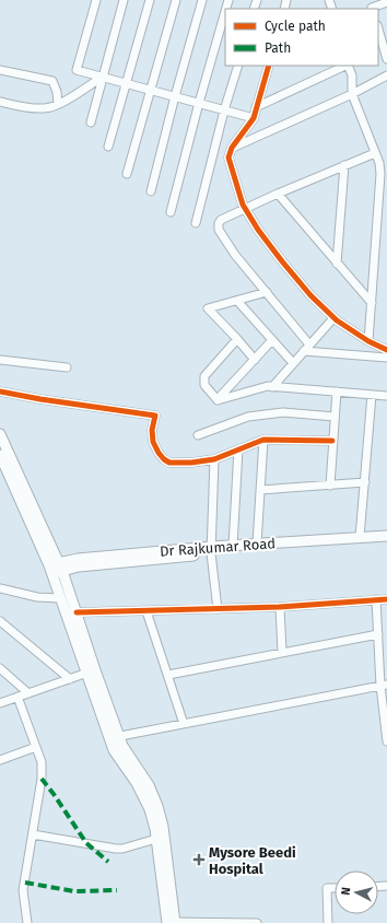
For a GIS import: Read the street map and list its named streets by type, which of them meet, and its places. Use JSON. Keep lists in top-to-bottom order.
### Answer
{
  "streets": {
    "main road": ["Dr Rajkumar Road"]
  },
  "places": {
    "health": ["Mysore Beedi Hospital"]
  },
  "legend": ["Cycle path", "Path"],
  "north": "left"
}
